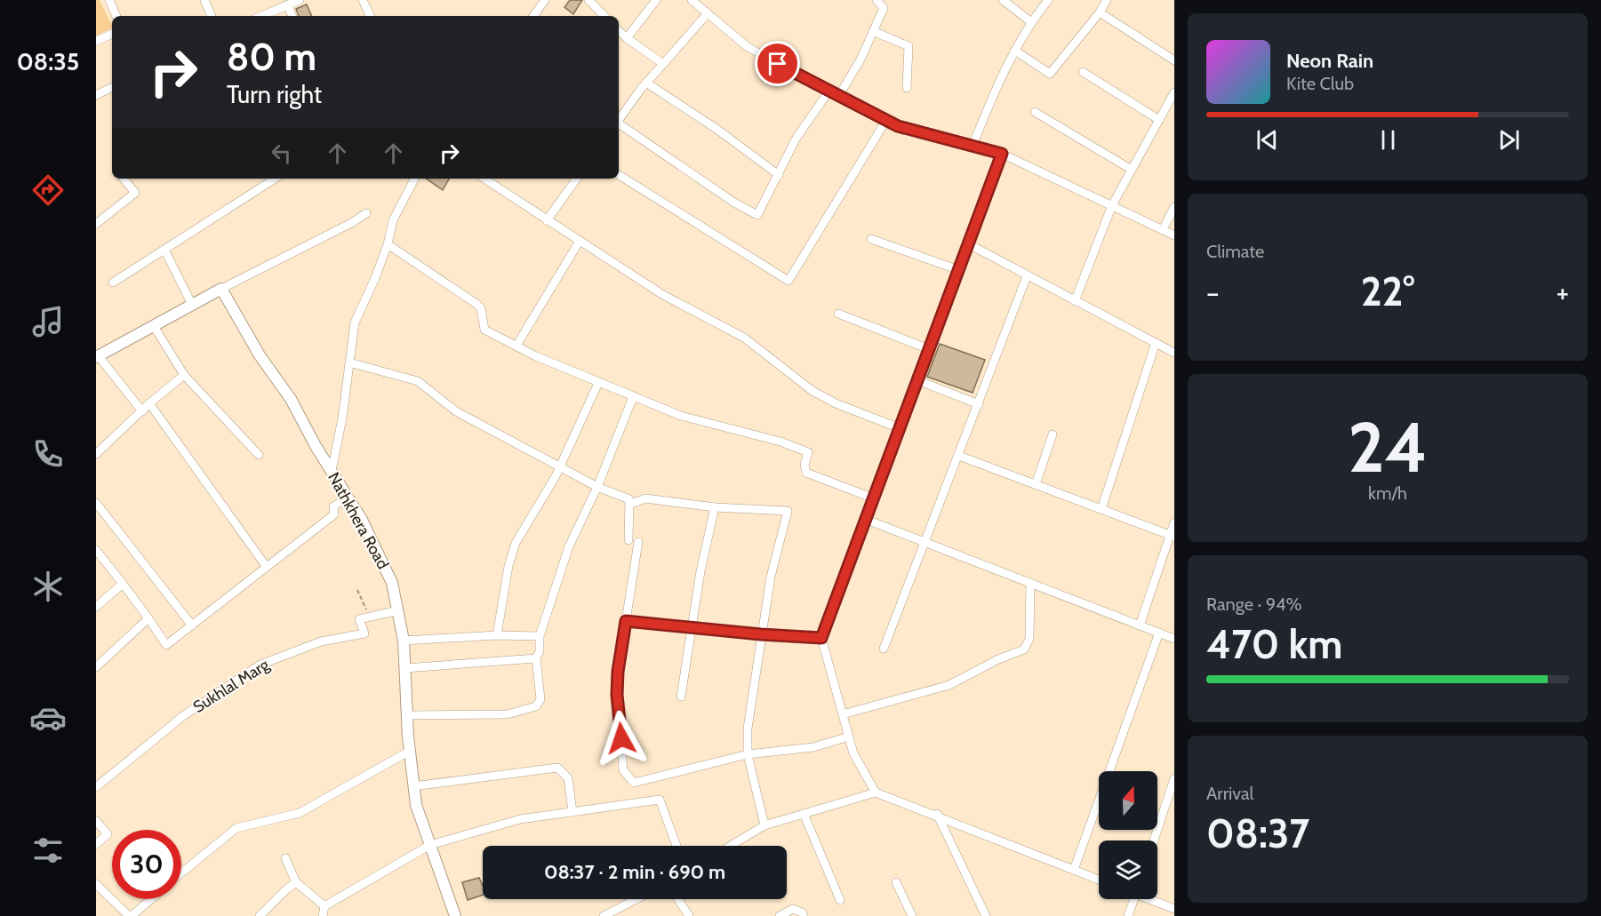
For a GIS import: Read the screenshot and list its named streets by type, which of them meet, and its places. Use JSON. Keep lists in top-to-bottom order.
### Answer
{
  "streets": {
    "street": ["Nathkhera Road", "Sukhlal Marg"]
  },
  "north": "top",
  "page": {
    "tabs": "08:35",
    "turn": ["80 m", "Turn right"],
    "song": ["Neon Rain", "Kite Club"],
    "tile": [
      "Climate",
      ["24", "km/h"],
      ["Range · 94%", "470 km"],
      ["Arrival", "08:37"]
    ],
    "heat": ["−", "22°", "+"],
    "limit": "30",
    "trip": "08:37 · 2 min · 690 m"
  }
}
